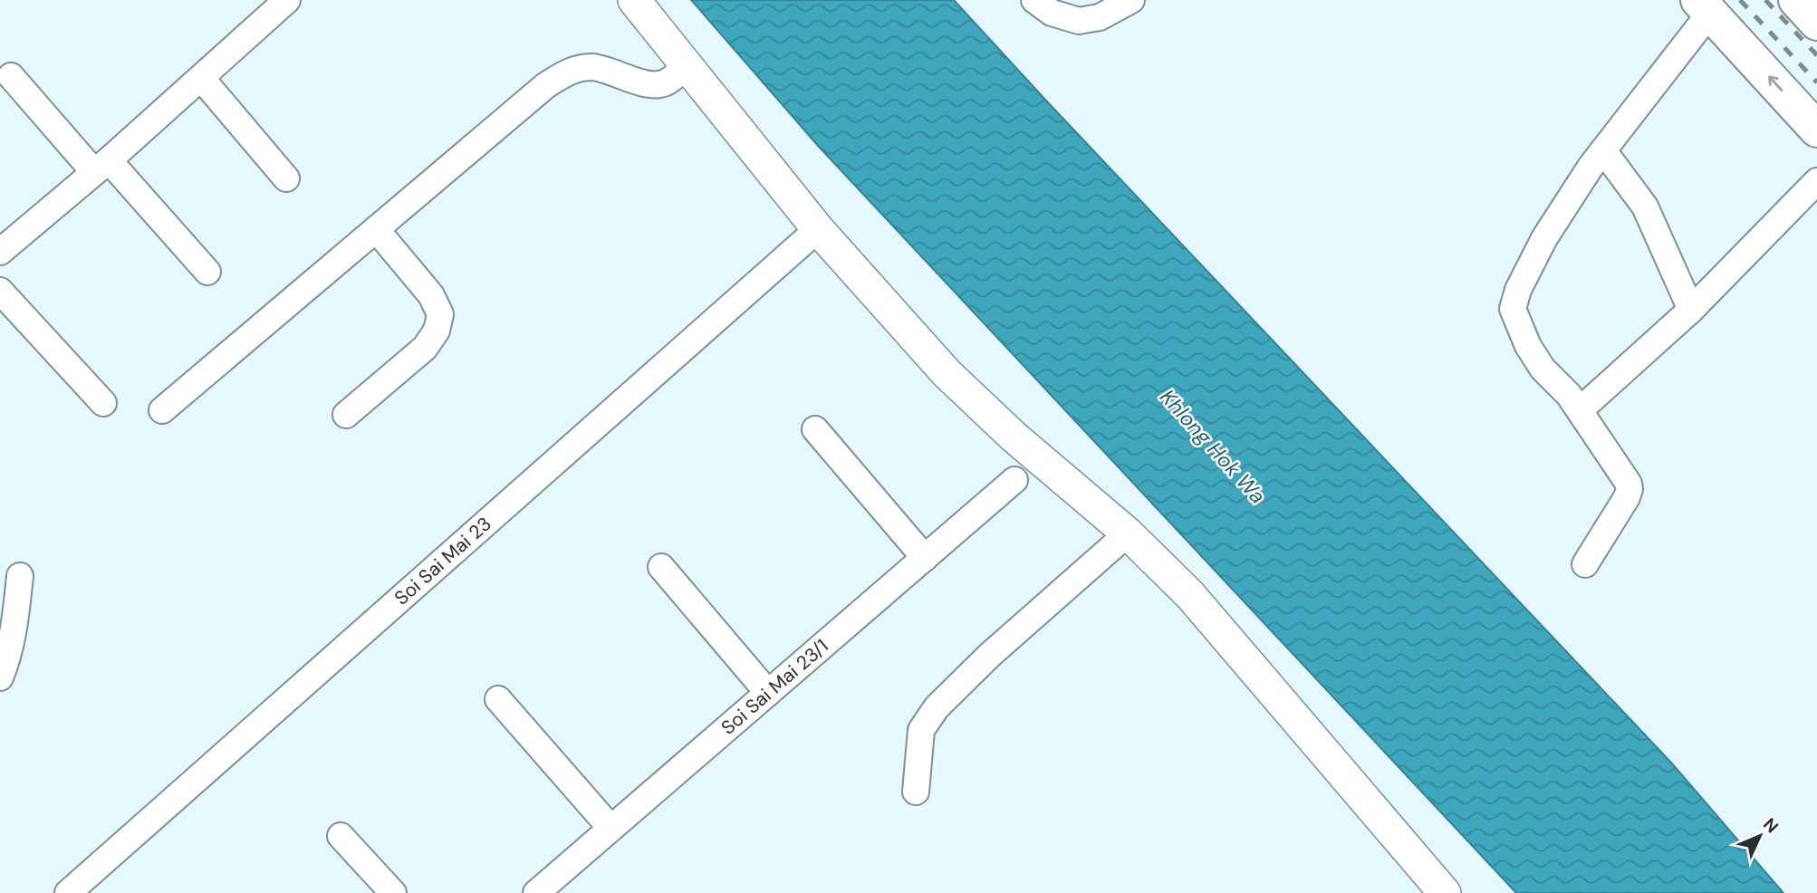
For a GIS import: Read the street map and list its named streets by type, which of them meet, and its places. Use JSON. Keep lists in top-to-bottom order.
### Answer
{
  "streets": {
    "street": ["Soi Sai Mai 23", "Soi Sai Mai 23/1"]
  },
  "water": ["Khlong Hok Wa"],
  "north": "top right"
}
